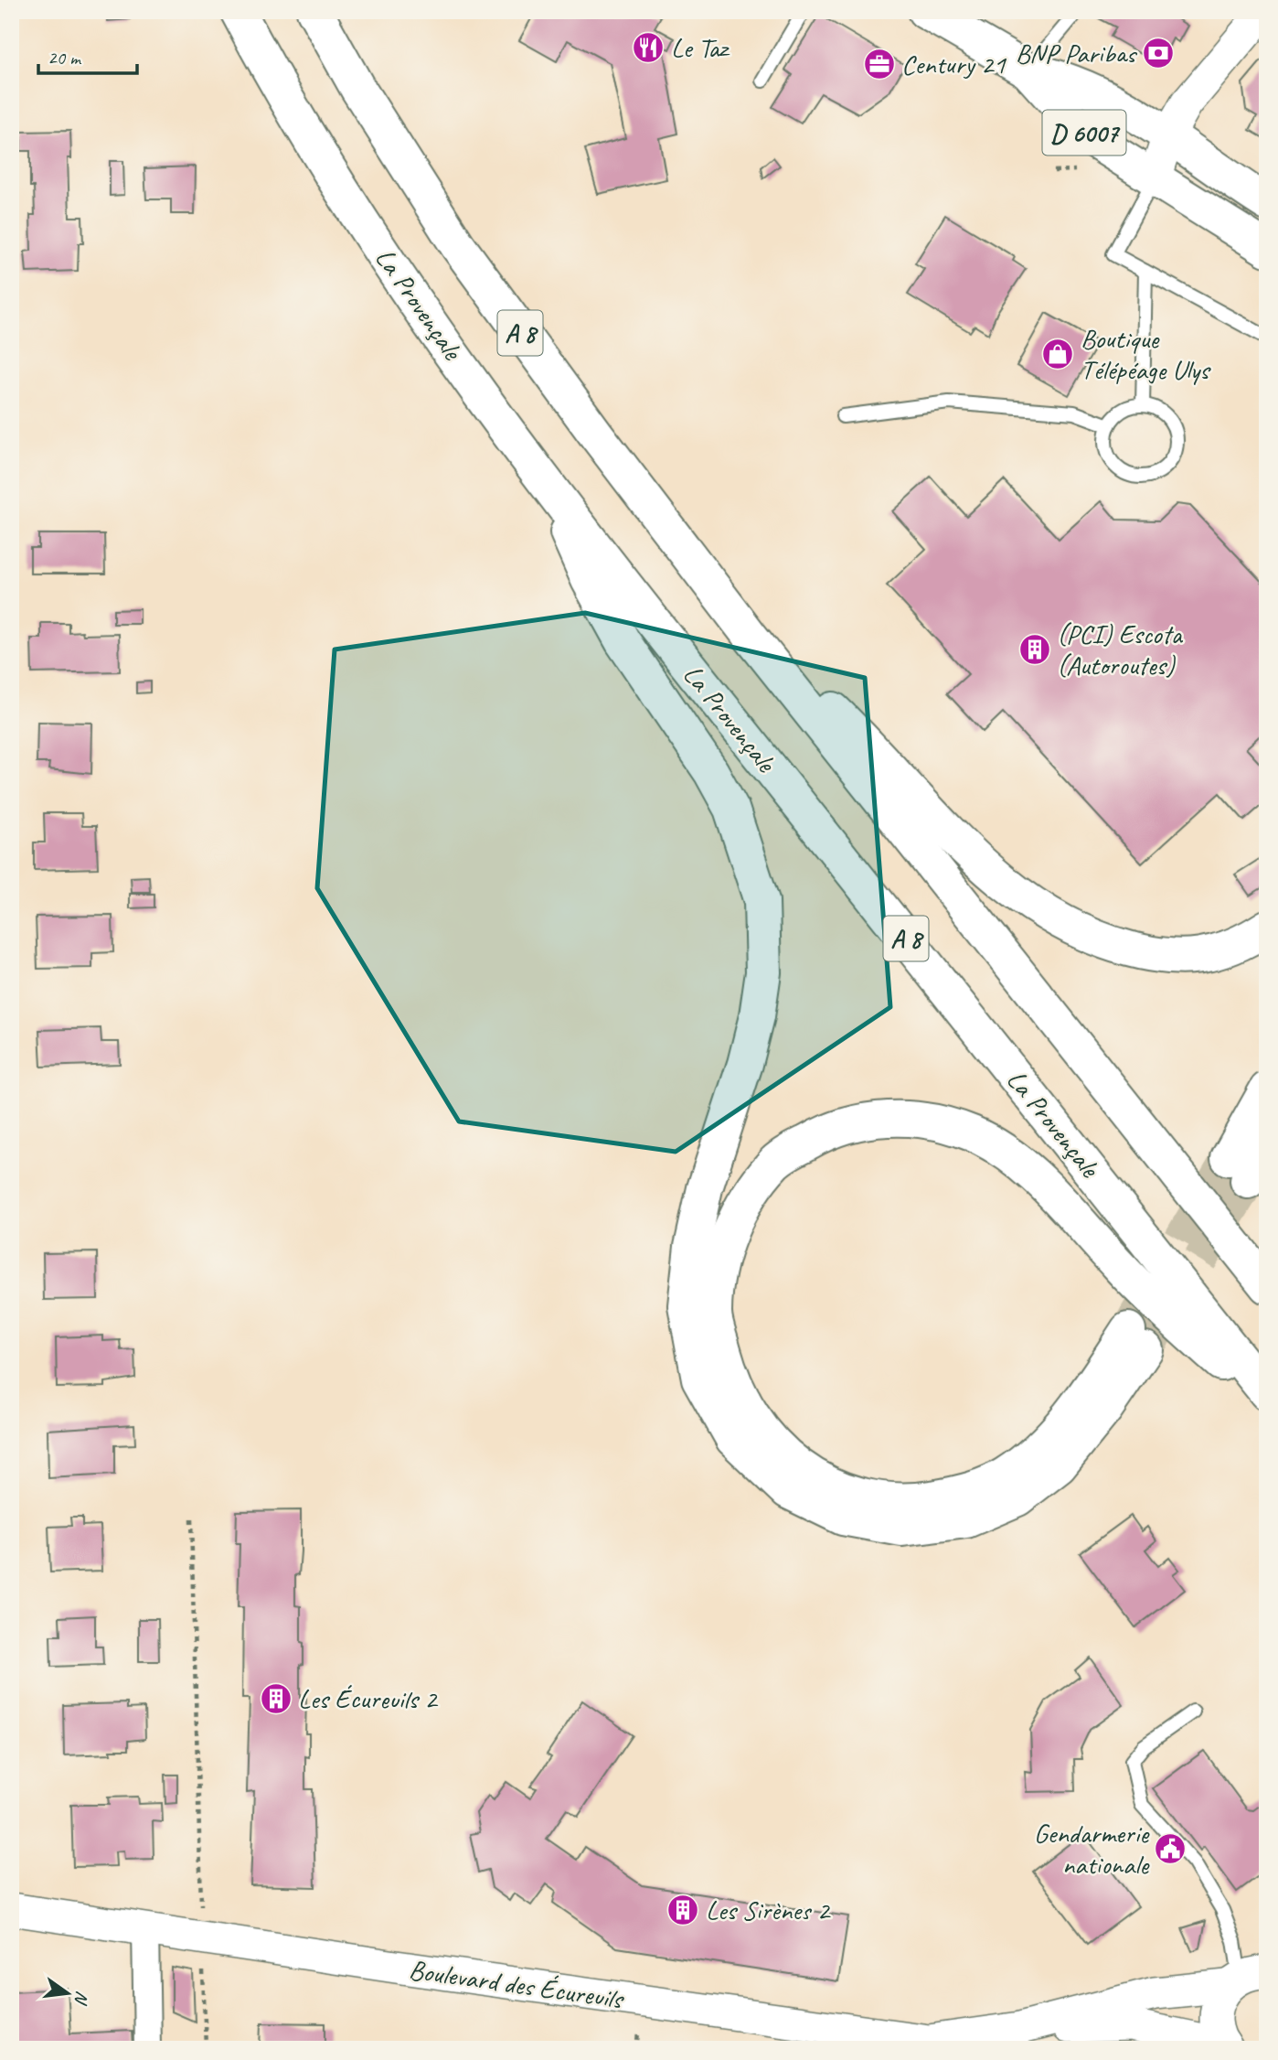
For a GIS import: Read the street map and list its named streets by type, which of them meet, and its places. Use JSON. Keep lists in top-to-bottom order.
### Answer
{
  "streets": {
    "main road": ["D 6007", "La Provençale", "A 8"],
    "street": ["Boulevard des Écureuils"]
  },
  "places": {
    "restaurant": ["Le Taz"],
    "bank": ["BNP Paribas"],
    "office": ["Century 21"],
    "shop": ["Boutique Télépéage Ulys"],
    "building": ["(PCI) Escota (Autoroutes)", "Les Écureuils 2", "Les Sirènes 2"],
    "public building": ["Gendarmerie nationale"]
  },
  "scale_bar": "20 m",
  "north": "right"
}
